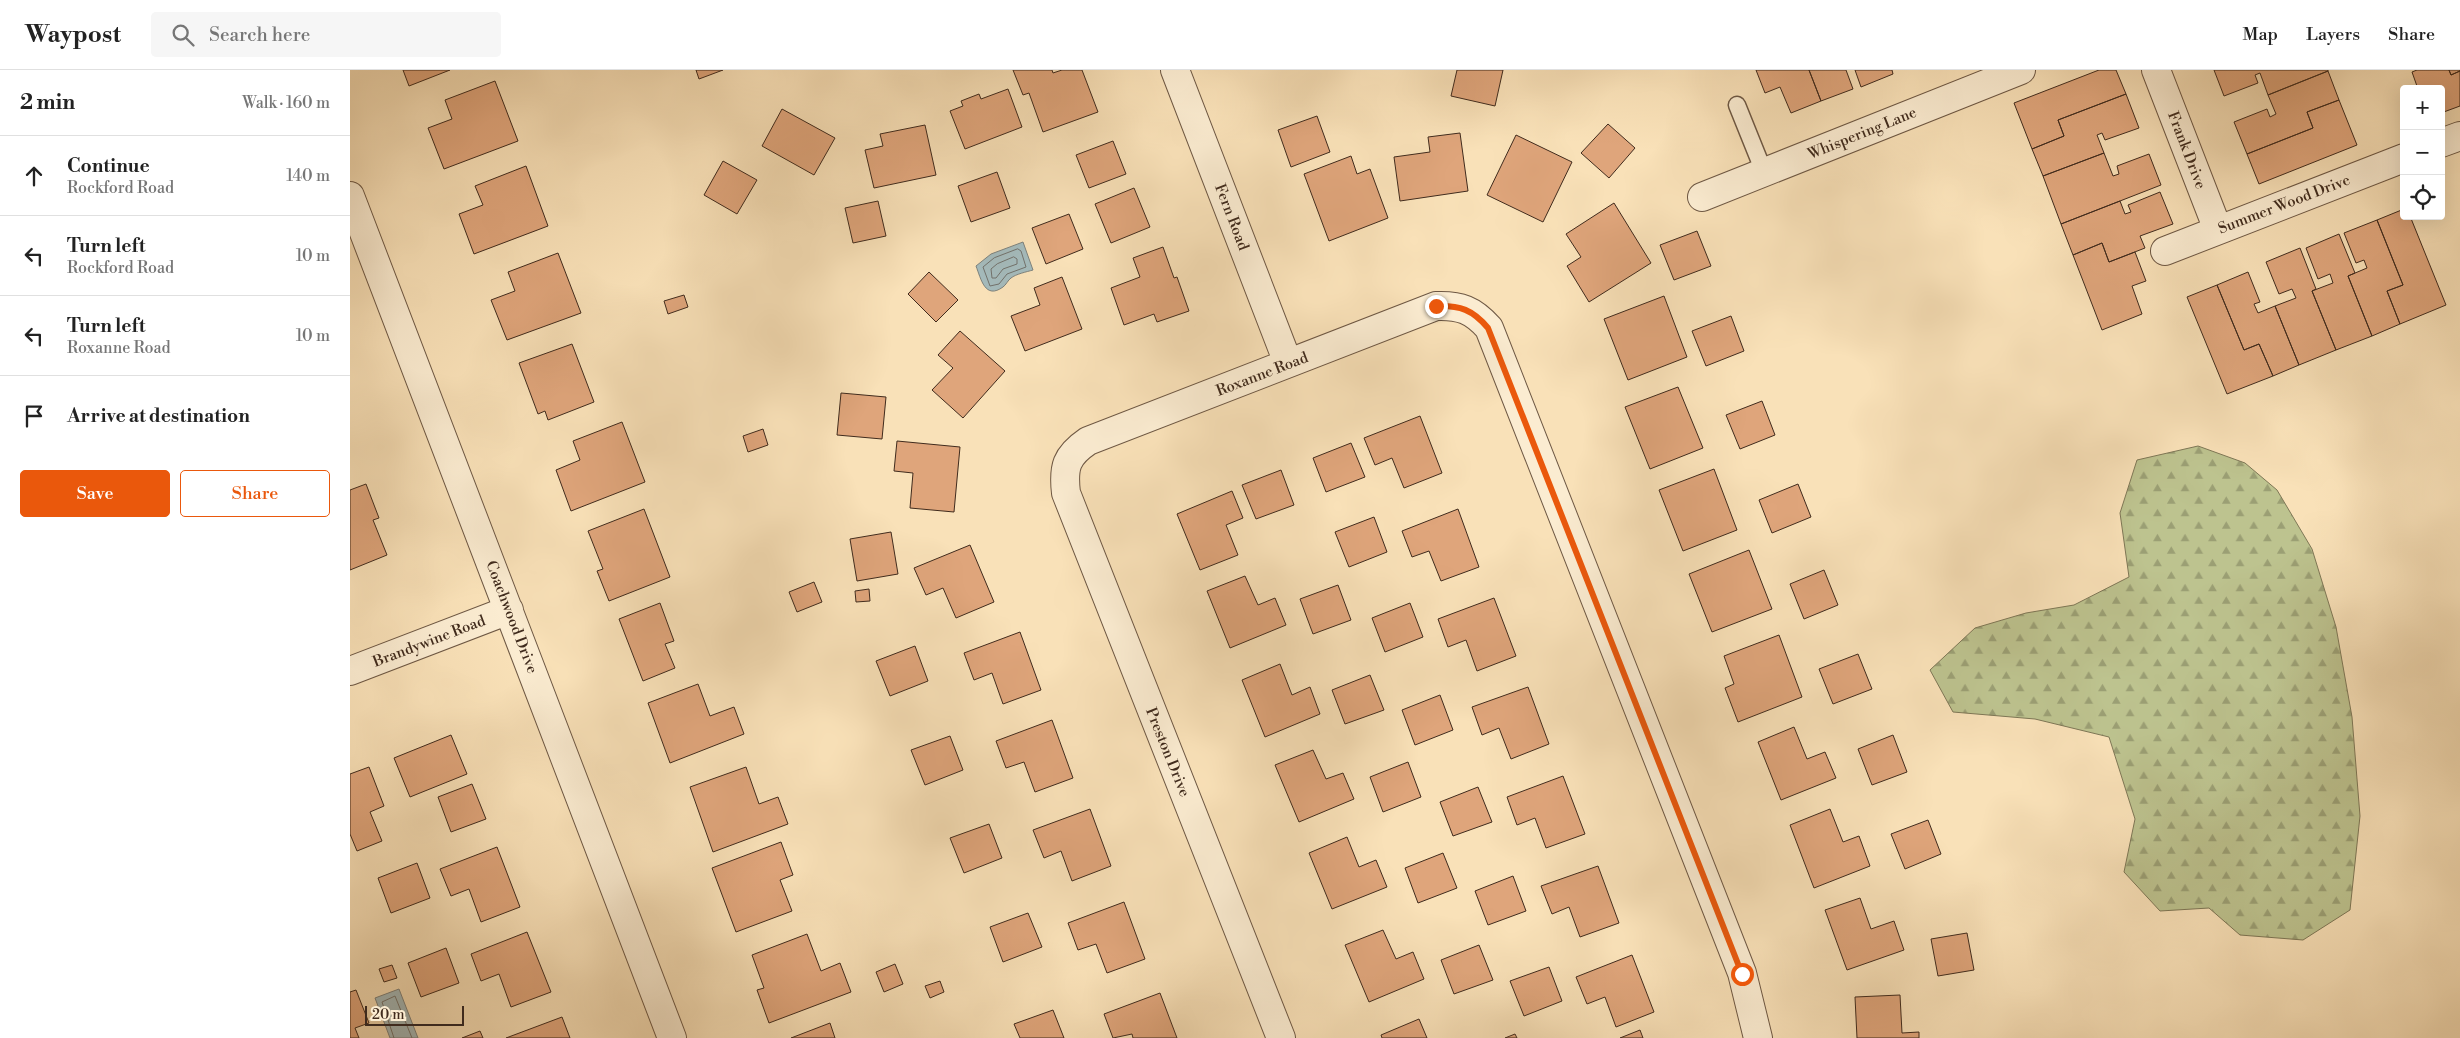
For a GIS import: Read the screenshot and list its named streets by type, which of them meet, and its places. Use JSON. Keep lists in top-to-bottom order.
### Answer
{
  "streets": {
    "street": [
      "Whispering Lane",
      "Frank Drive",
      "Summer Wood Drive",
      "Fern Road",
      "Roxanne Road",
      "Coachwood Drive",
      "Brandywine Road",
      "Preston Drive"
    ]
  },
  "crossings": [
    ["Frank Drive", "Summer Wood Drive"],
    ["Fern Road", "Roxanne Road"],
    ["Roxanne Road", "Preston Drive"],
    ["Coachwood Drive", "Brandywine Road"]
  ],
  "scale_bar": "20 m",
  "page": {
    "header": "Waypost",
    "search": "Search here",
    "nav": ["Map", "Layers", "Share"],
    "heading": ["2 min", "Walk · 160 m"],
    "map_buttons": ["+", "−"],
    "list": [
      ["Continue", "Rockford Road", "140 m"],
      ["Turn left", "Rockford Road", "10 m"],
      ["Turn left", "Roxanne Road", "10 m"],
      "Arrive at destination"
    ],
    "buttons": ["Save", "Share"],
    "scale": "20 m"
  }
}
